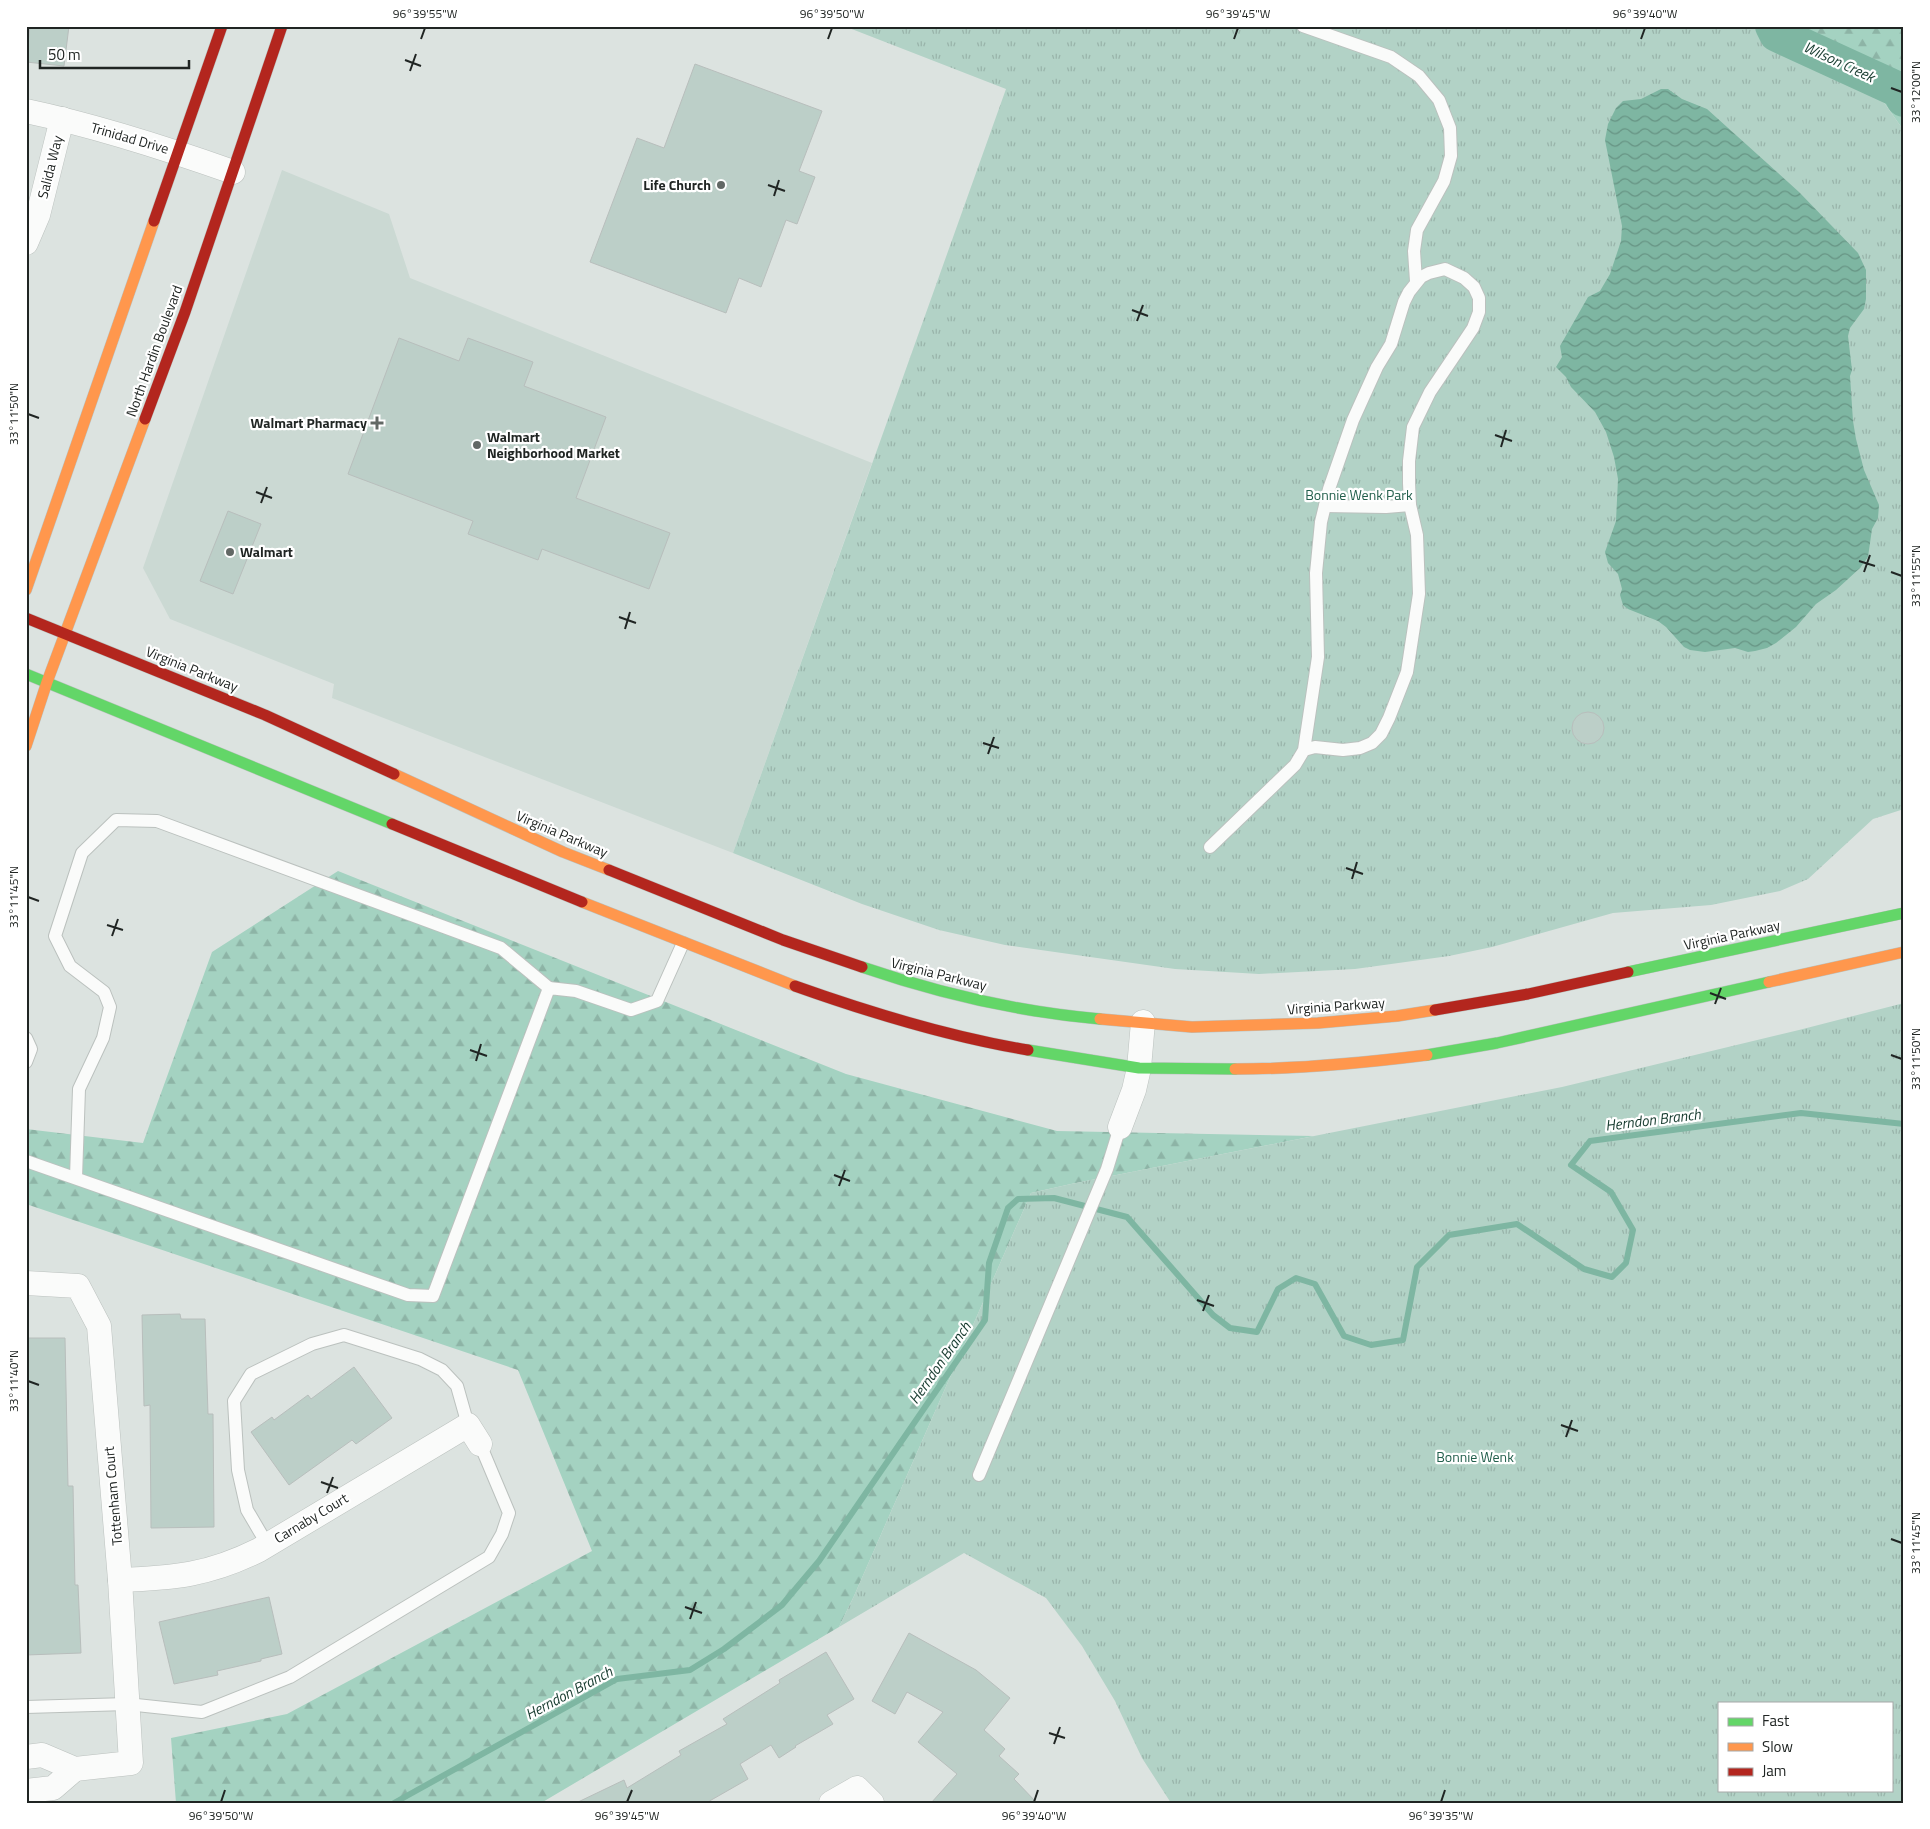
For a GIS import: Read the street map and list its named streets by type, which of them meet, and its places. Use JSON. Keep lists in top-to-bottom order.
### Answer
{
  "streets": {
    "main road": ["North Hardin Boulevard", "Virginia Parkway"],
    "street": [
      "Trinidad Drive",
      "Salida Way",
      "Tottenham Court",
      "Carnaby Court"
    ]
  },
  "crossings": [
    ["Trinidad Drive", "Salida Way"],
    ["Trinidad Drive", "North Hardin Boulevard"],
    ["North Hardin Boulevard", "Virginia Parkway"],
    ["Tottenham Court", "Carnaby Court"]
  ],
  "water": ["Wilson Creek", "Herndon Branch"],
  "parks": ["Bonnie Wenk Park", "Bonnie Wenk"],
  "places": {
    "other": ["Life Church", "Walmart Neighborhood Market", "Walmart"],
    "health": ["Walmart Pharmacy"]
  },
  "legend": ["Fast", "Slow", "Jam"],
  "scale_bar": "50 m",
  "coordinates": [
    "96°39'55\"W",
    "96°39'50\"W",
    "96°39'45\"W",
    "96°39'40\"W",
    "33°12'00\"N",
    "33°11'50\"N",
    "33°11'55\"N",
    "33°11'45\"N",
    "33°11'40\"N",
    "96°39'35\"W"
  ]
}
